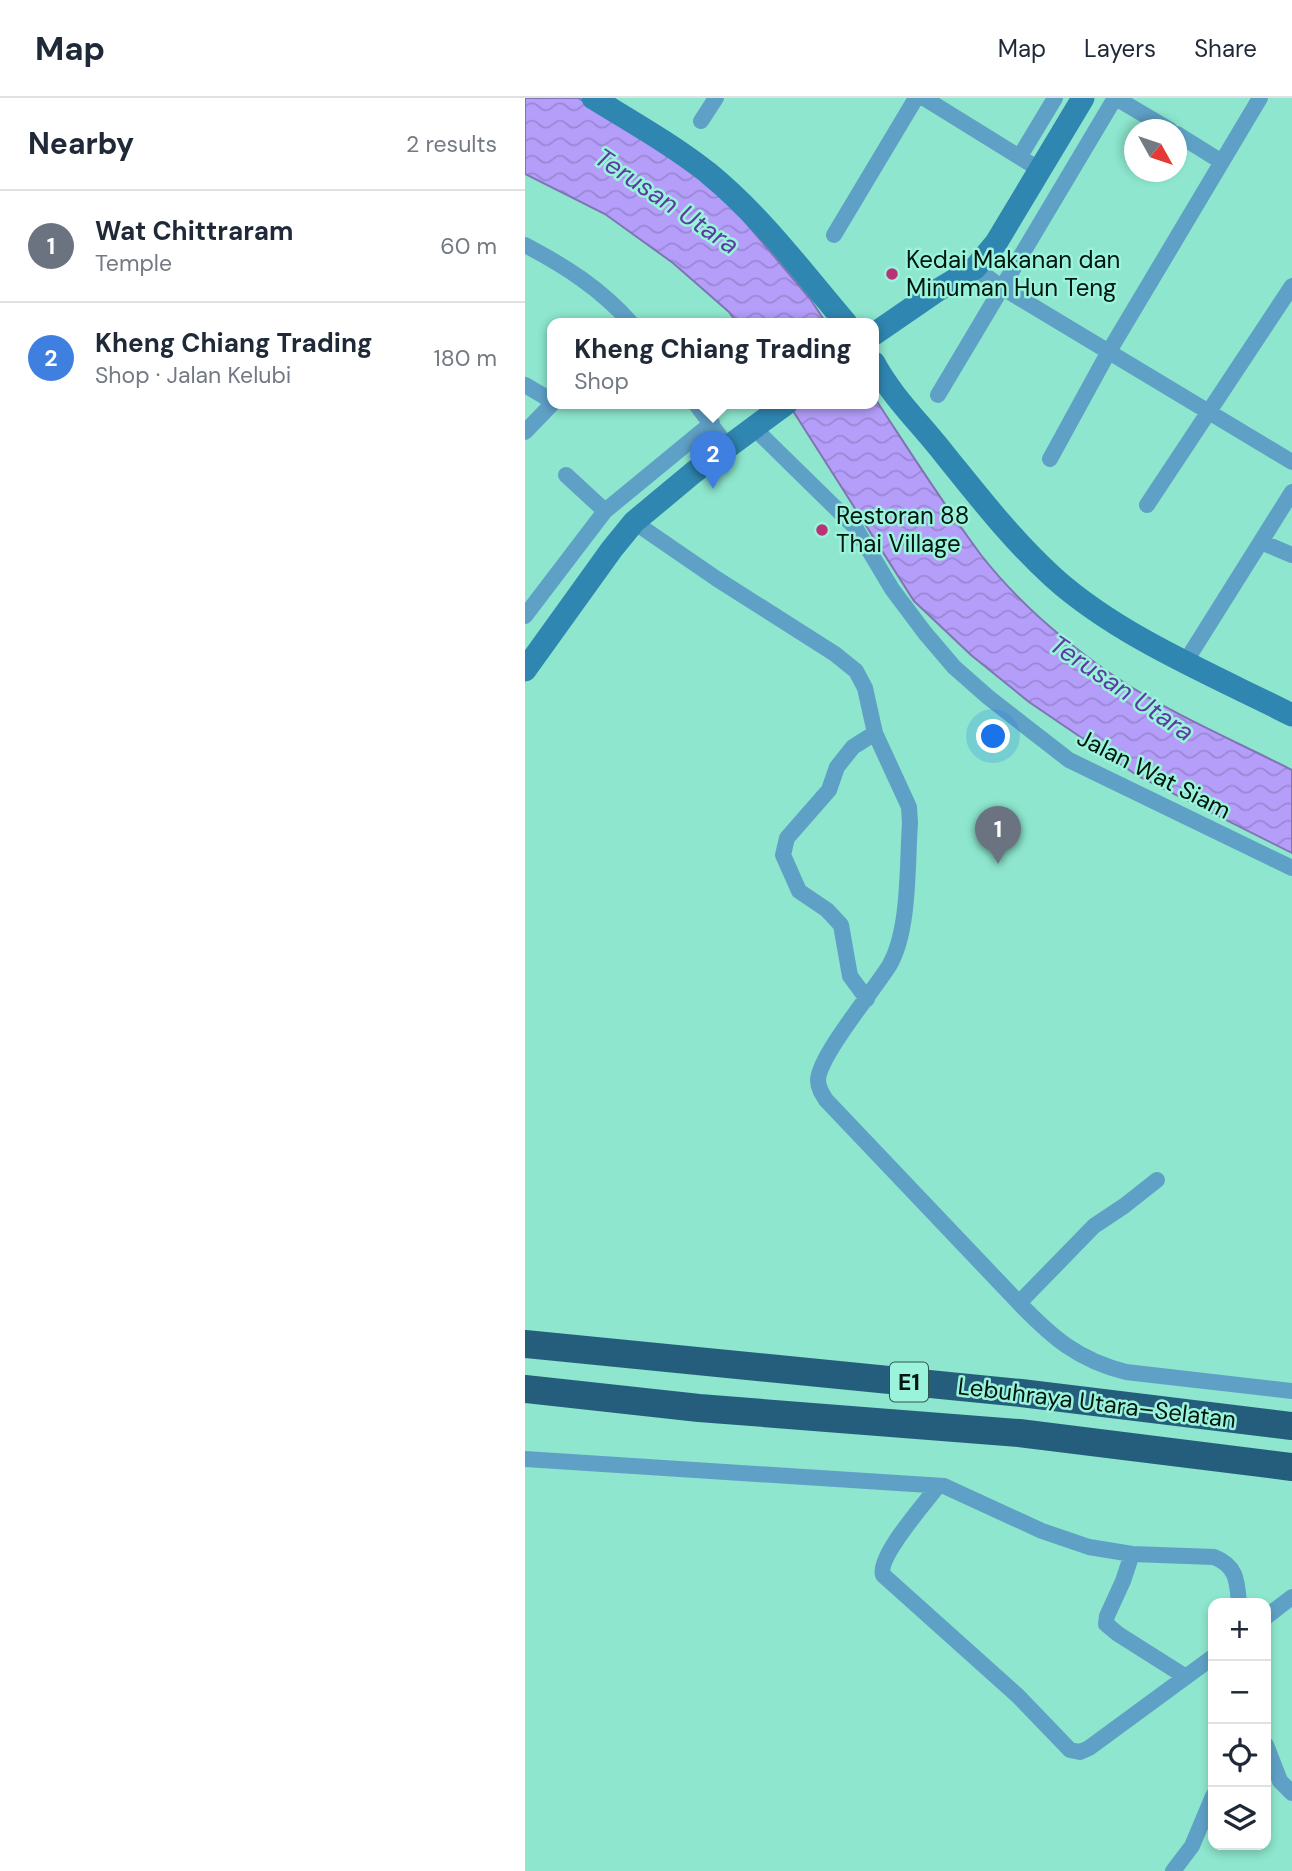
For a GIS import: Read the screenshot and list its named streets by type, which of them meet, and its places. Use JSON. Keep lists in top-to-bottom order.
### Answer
{
  "streets": {
    "highway": ["E1", "Lebuhraya Utara–Selatan"],
    "street": ["Jalan Wat Siam"]
  },
  "water": ["Terusan Utara"],
  "places": ["Kedai Makanan dan Minuman Hun Teng", "Restoran 88 Thai Village"],
  "north": "bottom right",
  "page": {
    "header": "Map",
    "nav": ["Map", "Layers", "Share"],
    "heading": ["Nearby", "2 results"],
    "list": [
      {
        "mark": "1",
        "name": "Wat Chittraram",
        "note": "Temple",
        "value": "60 m"
      },
      {
        "mark": "2",
        "name": "Kheng Chiang Trading",
        "note": "Shop · Jalan Kelubi",
        "value": "180 m"
      }
    ],
    "popup": ["Kheng Chiang Trading", "Shop"],
    "pins": ["2", "1"],
    "map_buttons": ["+", "−"]
  }
}
